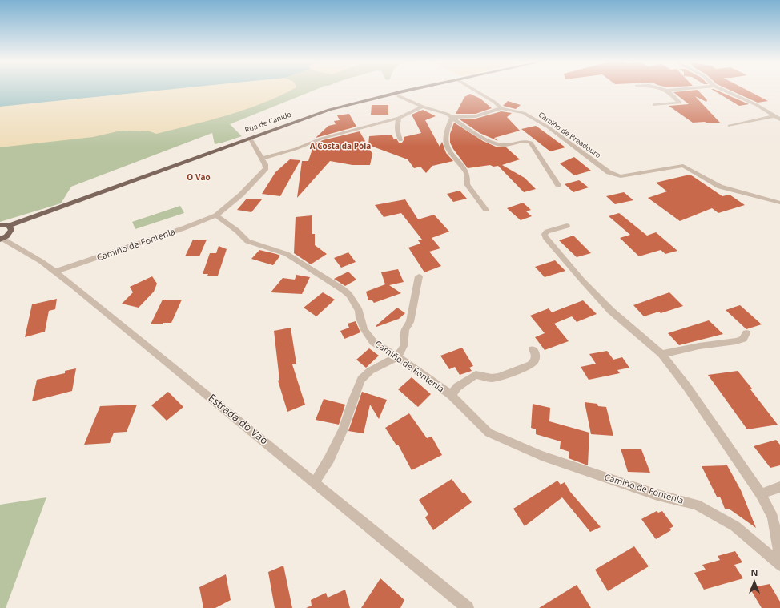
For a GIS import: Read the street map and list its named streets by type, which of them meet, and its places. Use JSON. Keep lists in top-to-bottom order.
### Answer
{
  "streets": {
    "main road": ["Rúa de Canido"],
    "street": ["Camiño de Breadouro", "Camiño de Fontenla", "Estrada do Vao"]
  },
  "crossings": [
    ["Rúa de Canido", "Camiño de Fontenla"],
    ["Camiño de Fontenla", "Estrada do Vao"]
  ],
  "districts": ["A Costa da Póla", "O Vao"],
  "north": "top"
}
